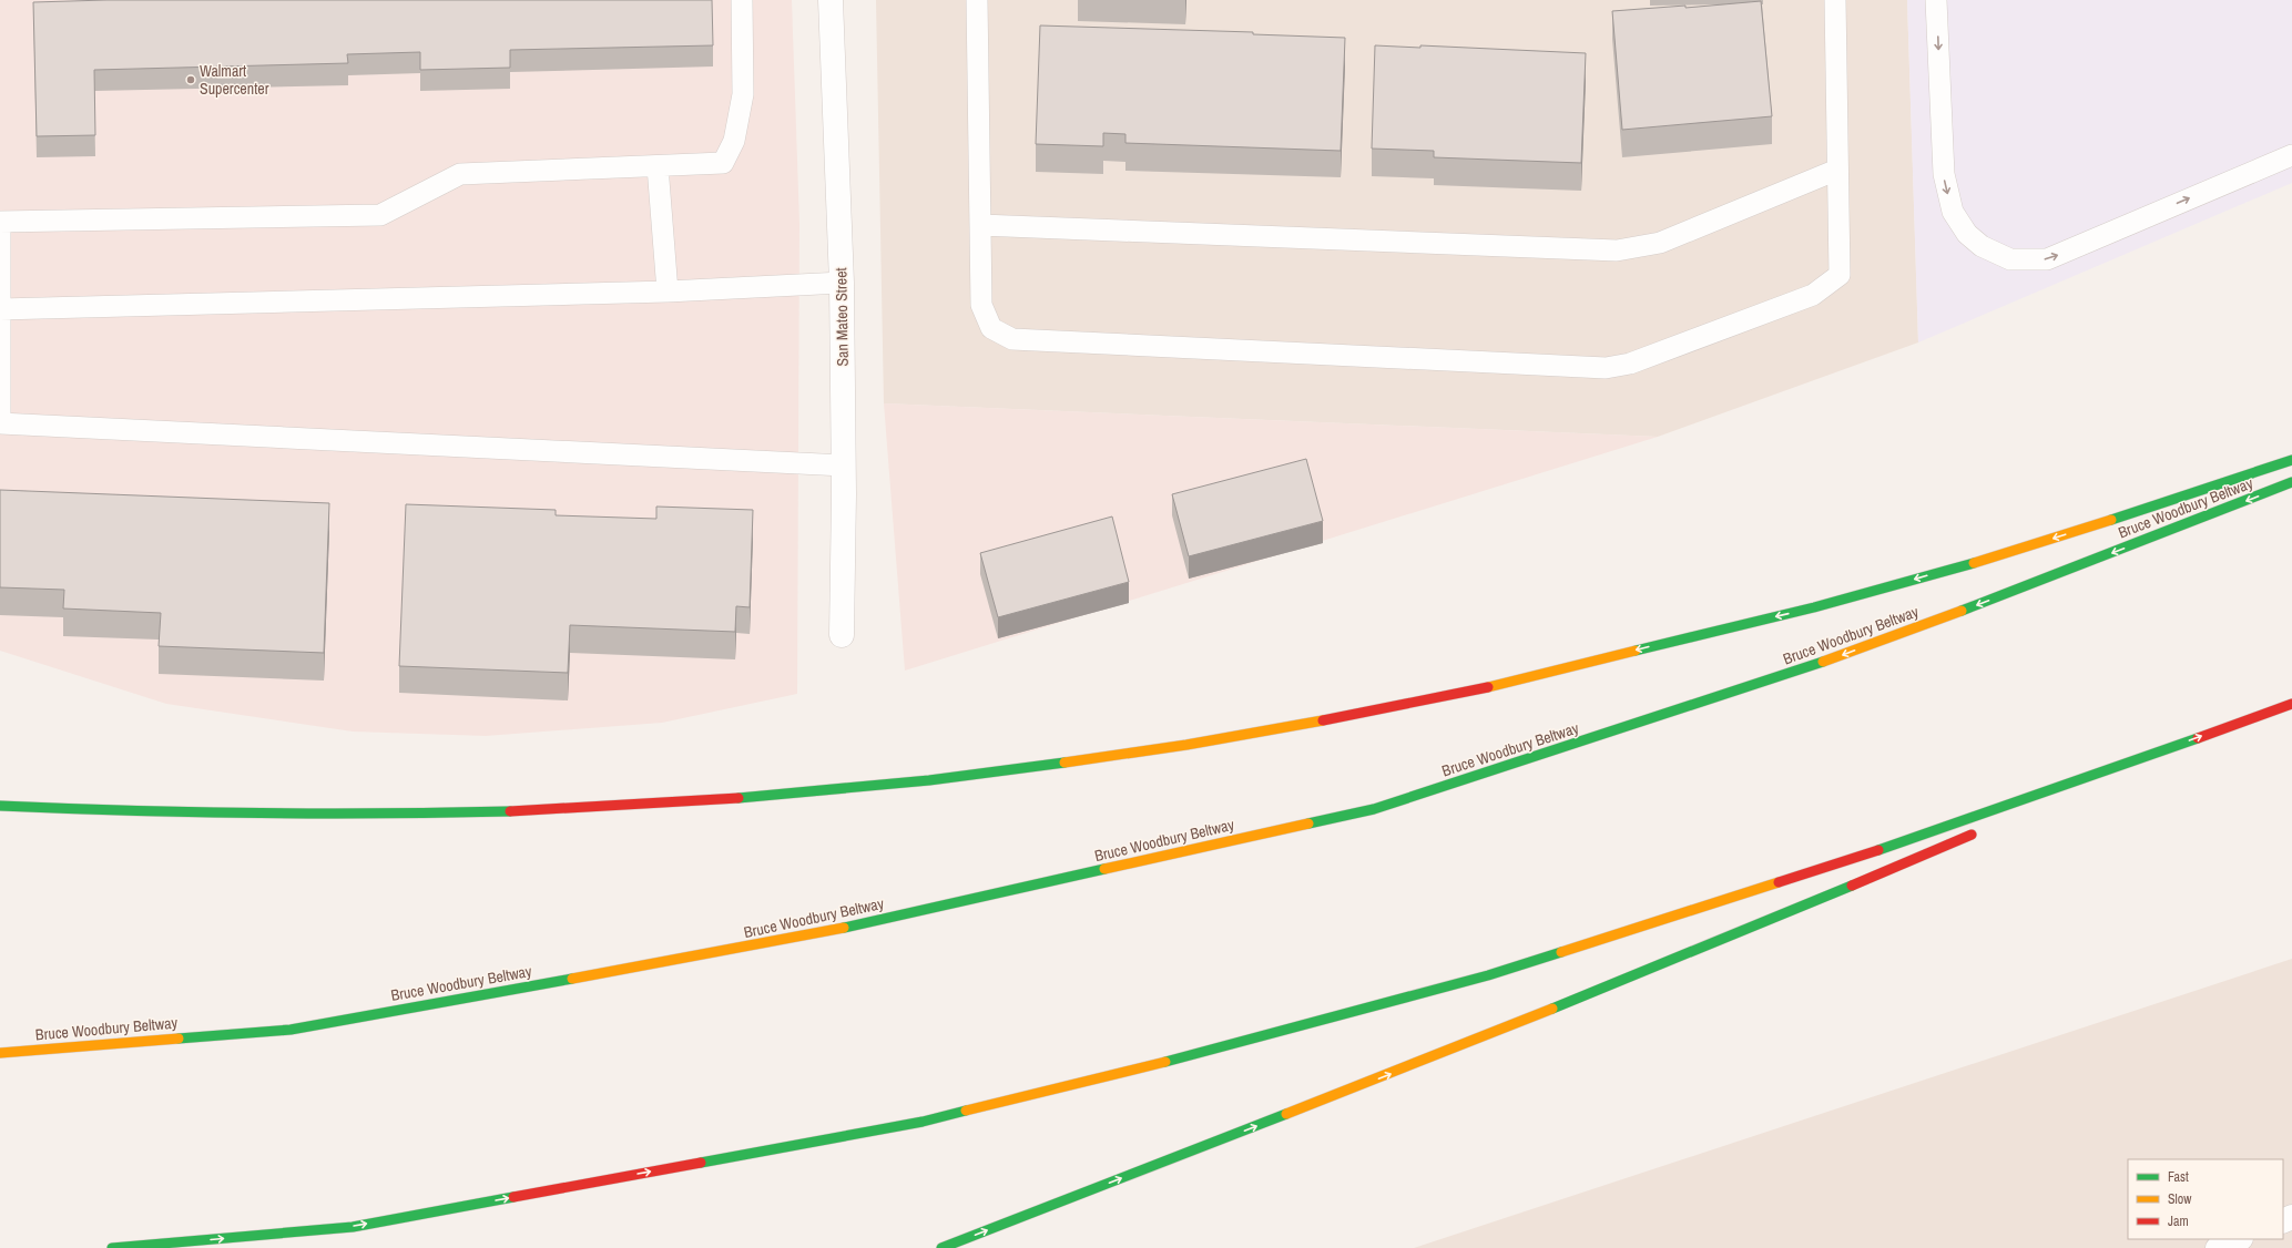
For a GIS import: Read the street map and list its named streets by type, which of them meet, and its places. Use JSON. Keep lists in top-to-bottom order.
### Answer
{
  "streets": {
    "highway": ["Bruce Woodbury Beltway"],
    "street": ["San Mateo Street"]
  },
  "places": ["Walmart Supercenter"],
  "legend": ["Fast", "Slow", "Jam"]
}
